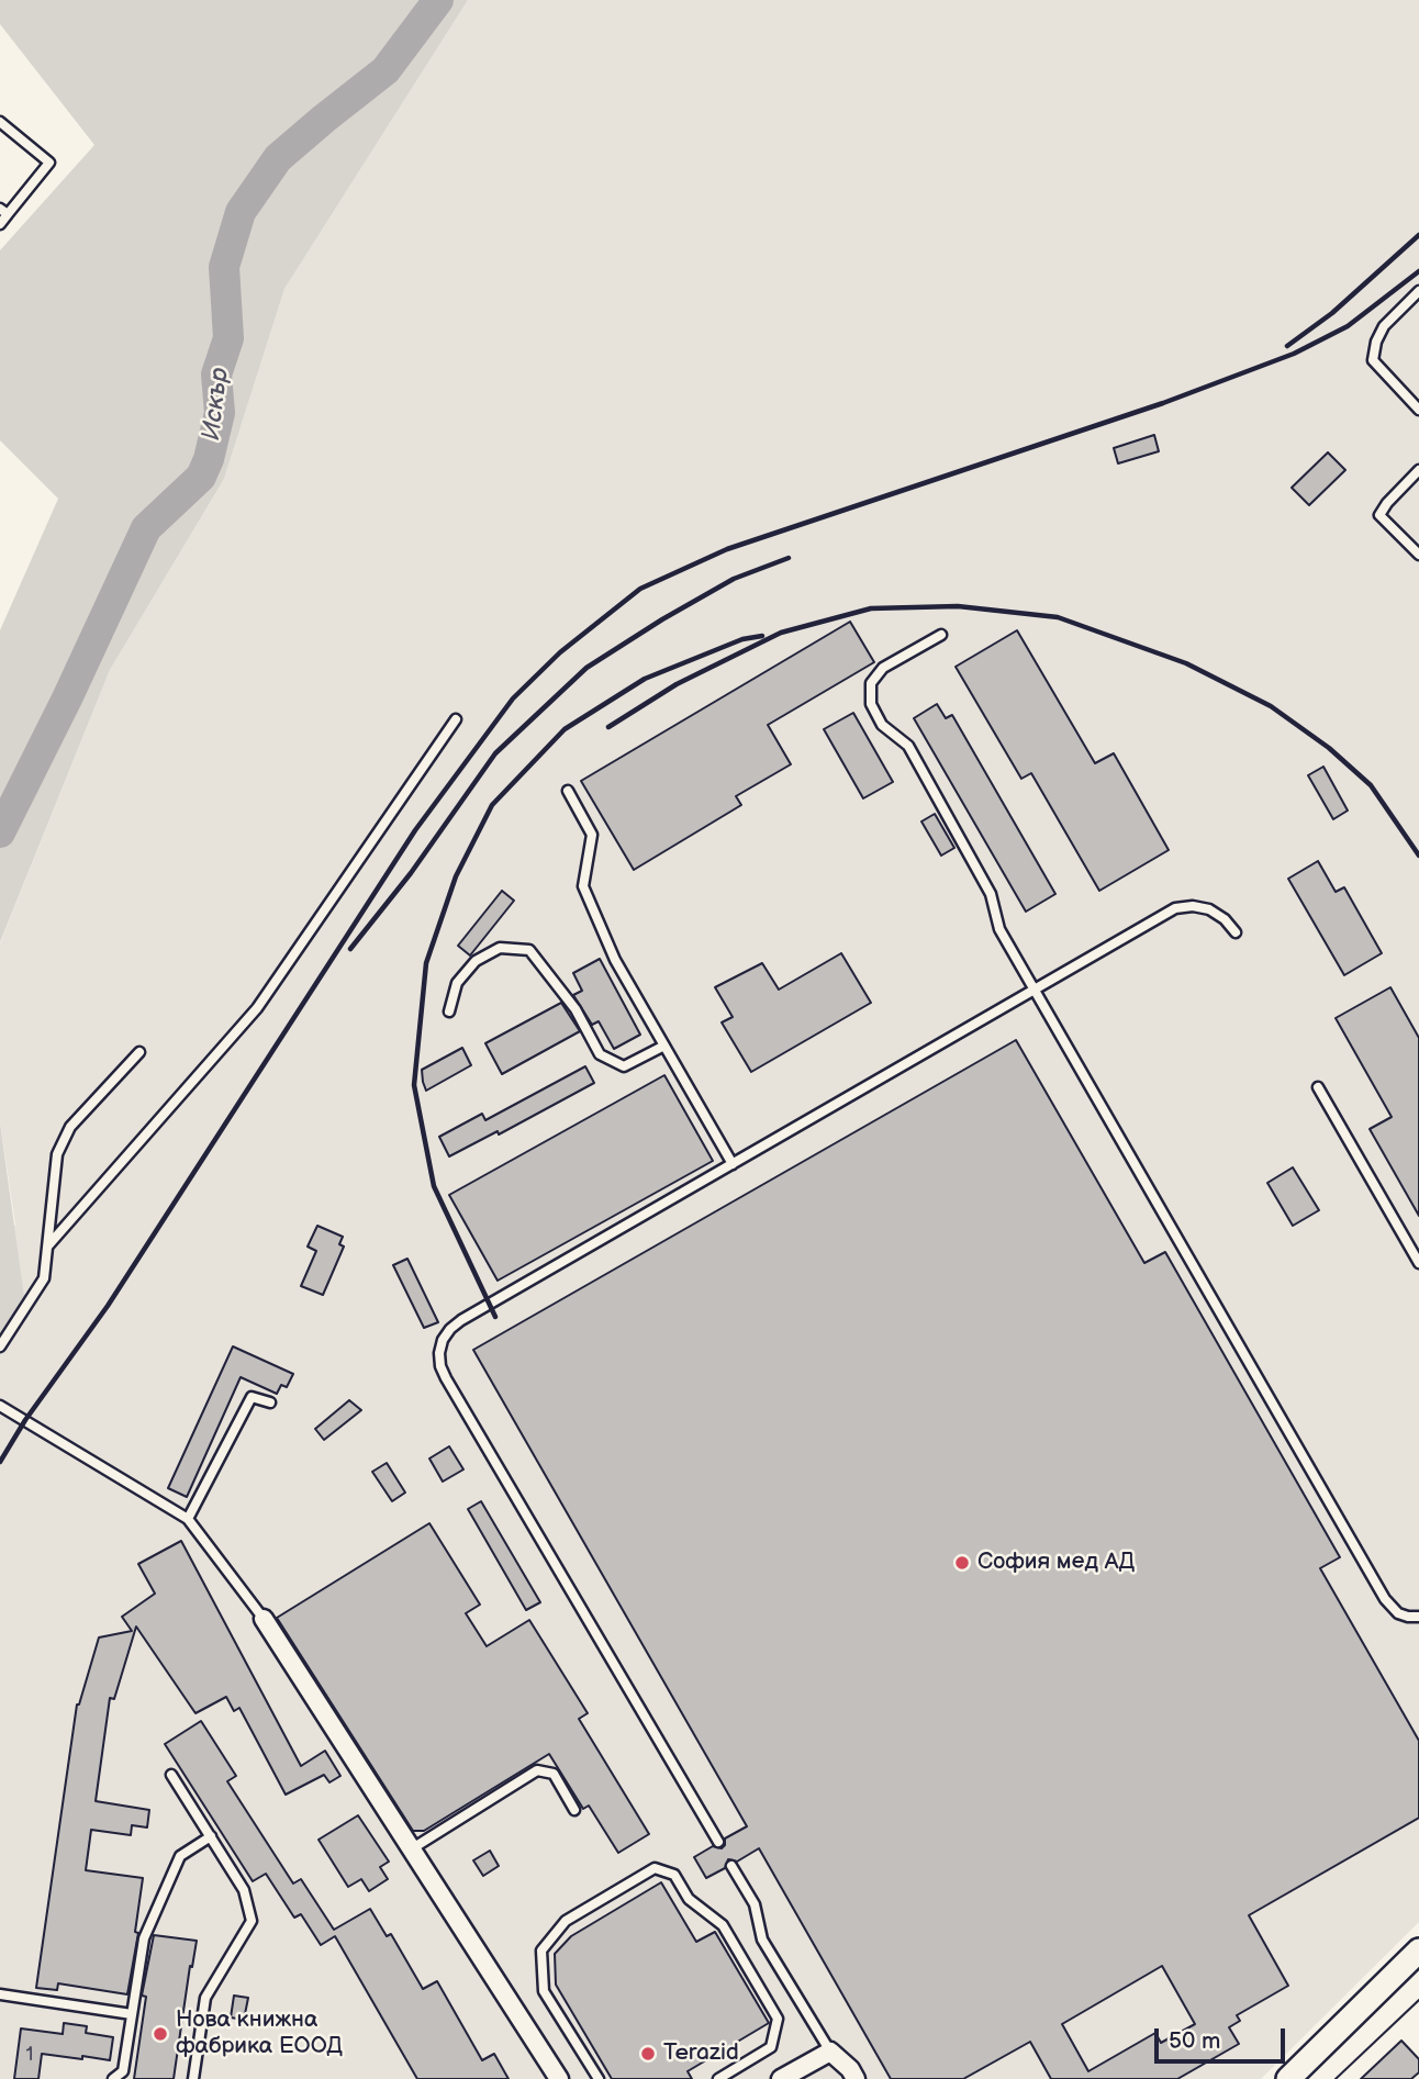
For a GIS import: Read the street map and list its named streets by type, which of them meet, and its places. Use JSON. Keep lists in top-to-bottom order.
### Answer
{
  "water": ["Искър"],
  "places": ["София мед АД", "Нова книжна фабрика ЕООД", "Terazid"],
  "house_numbers": ["1"],
  "scale_bar": "50 m"
}
